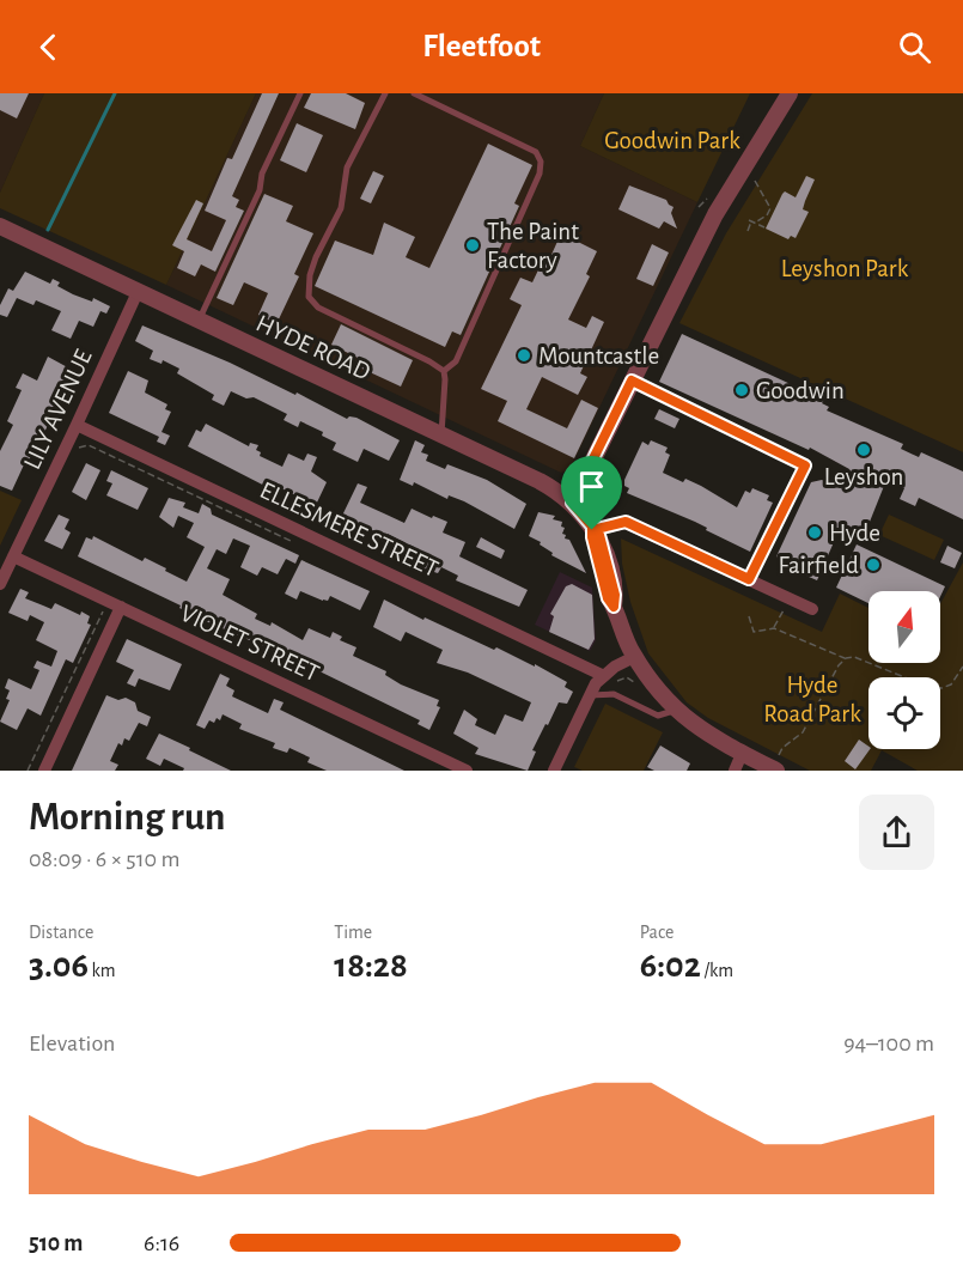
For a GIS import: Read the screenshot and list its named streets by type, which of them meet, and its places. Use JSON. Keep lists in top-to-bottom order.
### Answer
{
  "streets": {
    "street": [
      "HYDE ROAD",
      "LILY AVENUE",
      "ELLESMERE STREET",
      "VIOLET STREET"
    ]
  },
  "crossings": [
    ["HYDE ROAD", "LILY AVENUE"],
    ["LILY AVENUE", "ELLESMERE STREET"],
    ["LILY AVENUE", "VIOLET STREET"]
  ],
  "parks": ["Goodwin Park", "Leyshon Park", "Hyde Road Park"],
  "places": [
    "The Paint Factory",
    "Mountcastle",
    "Goodwin",
    "Leyshon",
    "Hyde",
    "Fairfield"
  ],
  "north": "top",
  "page": {
    "header": "Fleetfoot",
    "heading": ["Morning run", "08:09 · 6 × 510 m"],
    "stats": [
      ["Distance", "3.06 km"],
      ["Time", "18:28"],
      ["Pace", "6:02 /km"]
    ],
    "chart": ["Elevation", "94–100 m"],
    "list": [
      {
        "name": "510 m",
        "note": "6:16"
      }
    ]
  }
}
